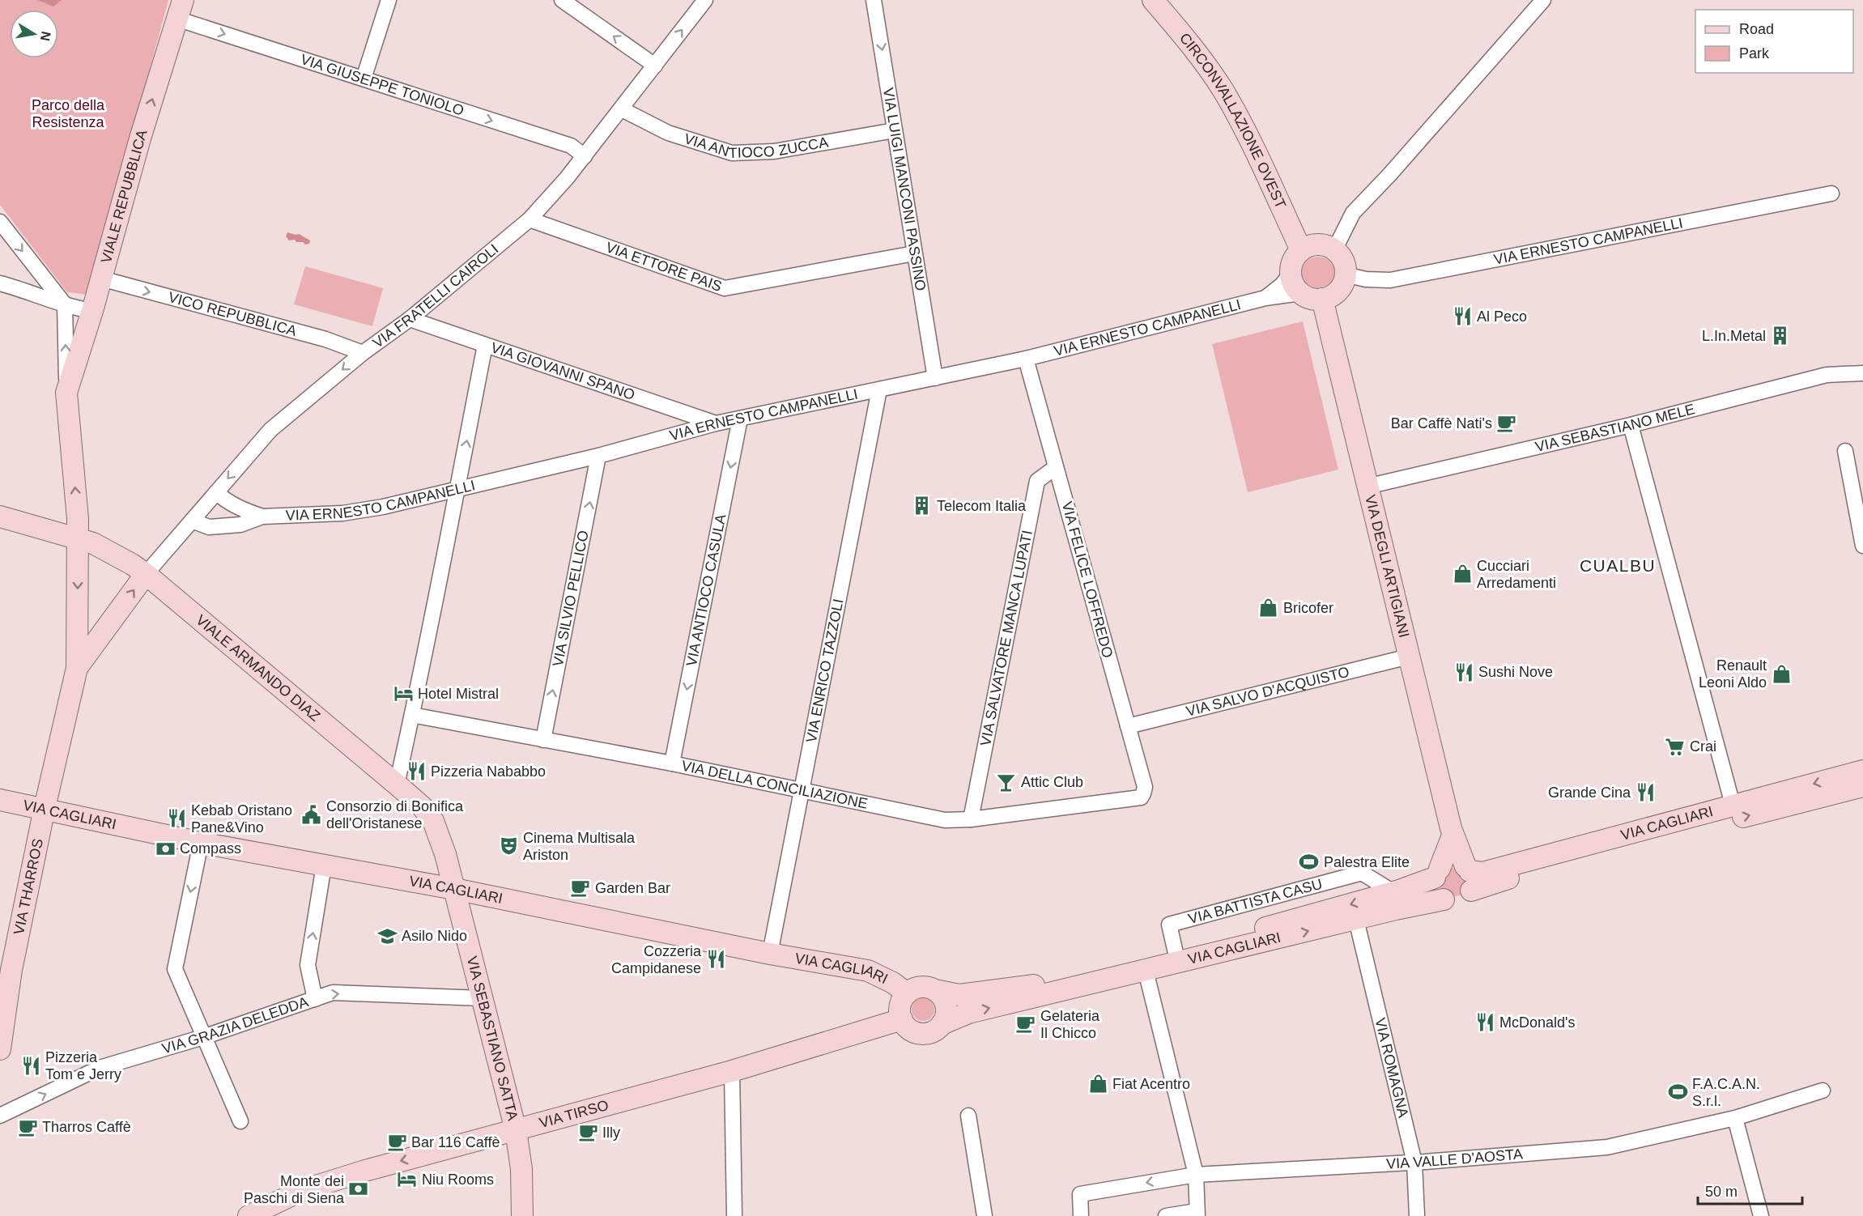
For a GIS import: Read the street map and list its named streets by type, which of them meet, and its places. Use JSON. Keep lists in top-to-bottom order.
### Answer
{
  "streets": {
    "street": [
      "VIA GIUSEPPE TONIOLO",
      "CIRCONVALLAZIONE OVEST",
      "VIA ANTIOCO ZUCCA",
      "VIA LUIGI MANCONI PASSINO",
      "VIALE REPUBBLICA",
      "VIA ERNESTO CAMPANELLI",
      "VIA ETTORE PAIS",
      "VIA FRATELLI CAIROLI",
      "VICO REPUBBLICA",
      "VIA GIOVANNI SPANO",
      "VIA SEBASTIANO MELE",
      "VIA DEGLI ARTIGIANI",
      "VIA FELICE LOFFREDO",
      "VIA ANTIOCO CASULA",
      "VIA SILVIO PELLICO",
      "VIA SALVATORE MANCA LUPATI",
      "VIALE ARMANDO DIAZ",
      "VIA ENRICO TAZZOLI",
      "VIA SALVO D'ACQUISTO",
      "VIA DELLA CONCILIAZIONE",
      "VIA CAGLIARI",
      "VIA THARROS",
      "VIA BATTISTA CASU",
      "VIA GRAZIA DELEDDA",
      "VIA SEBASTIANO SATTA",
      "VIA ROMAGNA",
      "VIA TIRSO",
      "VIA VALLE D'AOSTA"
    ]
  },
  "crossings": [
    ["VIA GIUSEPPE TONIOLO", "VIALE REPUBBLICA"],
    ["VIA GIUSEPPE TONIOLO", "VIA FRATELLI CAIROLI"],
    ["CIRCONVALLAZIONE OVEST", "VIA ERNESTO CAMPANELLI"],
    ["CIRCONVALLAZIONE OVEST", "VIA DEGLI ARTIGIANI"],
    ["VIA ANTIOCO ZUCCA", "VIA LUIGI MANCONI PASSINO"],
    ["VIA ANTIOCO ZUCCA", "VIA FRATELLI CAIROLI"],
    ["VIA LUIGI MANCONI PASSINO", "VIA ERNESTO CAMPANELLI"],
    ["VIA LUIGI MANCONI PASSINO", "VIA ETTORE PAIS"],
    ["VIALE REPUBBLICA", "VICO REPUBBLICA"],
    ["VIALE REPUBBLICA", "VIALE ARMANDO DIAZ"],
    ["VIALE REPUBBLICA", "VIA THARROS"],
    ["VIA ERNESTO CAMPANELLI", "VIA FRATELLI CAIROLI"],
    ["VIA ERNESTO CAMPANELLI", "VIA GIOVANNI SPANO"],
    ["VIA ERNESTO CAMPANELLI", "VIA DEGLI ARTIGIANI"],
    ["VIA ERNESTO CAMPANELLI", "VIA FELICE LOFFREDO"],
    ["VIA ERNESTO CAMPANELLI", "VIA ANTIOCO CASULA"],
    ["VIA ERNESTO CAMPANELLI", "VIA SILVIO PELLICO"],
    ["VIA ERNESTO CAMPANELLI", "VIA ENRICO TAZZOLI"],
    ["VIA ETTORE PAIS", "VIA FRATELLI CAIROLI"],
    ["VIA FRATELLI CAIROLI", "VICO REPUBBLICA"],
    ["VIA FRATELLI CAIROLI", "VIA GIOVANNI SPANO"],
    ["VIA FRATELLI CAIROLI", "VIALE ARMANDO DIAZ"],
    ["VIA FRATELLI CAIROLI", "VIA THARROS"],
    ["VIA SEBASTIANO MELE", "VIA DEGLI ARTIGIANI"],
    ["VIA DEGLI ARTIGIANI", "VIA SALVO D'ACQUISTO"],
    ["VIA DEGLI ARTIGIANI", "VIA CAGLIARI"],
    ["VIA FELICE LOFFREDO", "VIA SALVATORE MANCA LUPATI"],
    ["VIA FELICE LOFFREDO", "VIA SALVO D'ACQUISTO"],
    ["VIA FELICE LOFFREDO", "VIA DELLA CONCILIAZIONE"],
    ["VIA ANTIOCO CASULA", "VIA DELLA CONCILIAZIONE"],
    ["VIA SILVIO PELLICO", "VIA DELLA CONCILIAZIONE"],
    ["VIA SALVATORE MANCA LUPATI", "VIA DELLA CONCILIAZIONE"],
    ["VIALE ARMANDO DIAZ", "VIA CAGLIARI"],
    ["VIALE ARMANDO DIAZ", "VIA THARROS"],
    ["VIALE ARMANDO DIAZ", "VIA SEBASTIANO SATTA"],
    ["VIA ENRICO TAZZOLI", "VIA DELLA CONCILIAZIONE"],
    ["VIA ENRICO TAZZOLI", "VIA CAGLIARI"],
    ["VIA CAGLIARI", "VIA THARROS"],
    ["VIA CAGLIARI", "VIA BATTISTA CASU"],
    ["VIA CAGLIARI", "VIA SEBASTIANO SATTA"],
    ["VIA CAGLIARI", "VIA ROMAGNA"],
    ["VIA CAGLIARI", "VIA TIRSO"],
    ["VIA GRAZIA DELEDDA", "VIA SEBASTIANO SATTA"],
    ["VIA SEBASTIANO SATTA", "VIA TIRSO"],
    ["VIA ROMAGNA", "VIA VALLE D'AOSTA"]
  ],
  "one_way": [
    "VIA GIUSEPPE TONIOLO",
    "VIALE REPUBBLICA",
    "VICO REPUBBLICA",
    "VIA ANTIOCO CASULA",
    "VIA SILVIO PELLICO",
    "VIA GRAZIA DELEDDA",
    "VIA TIRSO"
  ],
  "districts": ["CUALBU"],
  "parks": ["Parco della Resistenza"],
  "places": {
    "restaurant": [
      "Al Peco",
      "Sushi Nove",
      "Pizzeria Nababbo",
      "Grande Cina",
      "Kebab Oristano Pane&Vino",
      "Cozzeria Campidanese",
      "McDonald's",
      "Pizzeria Tom e Jerry"
    ],
    "building": ["L.In.Metal", "Telecom Italia"],
    "cafe": [
      "Bar Caffè Nati's",
      "Garden Bar",
      "Gelateria Il Chicco",
      "Tharros Caffè",
      "Illy",
      "Bar 116 Caffè"
    ],
    "shop": [
      "Cucciari Arredamenti",
      "Bricofer",
      "Renault Leoni Aldo",
      "Fiat Acentro"
    ],
    "hotel": ["Hotel Mistral", "Niu Rooms"],
    "supermarket": ["Crai"],
    "bar": ["Attic Club"],
    "public building": ["Consorzio di Bonifica dell'Oristanese"],
    "theatre": ["Cinema Multisala Ariston"],
    "bank": ["Compass", "Monte dei Paschi di Siena"],
    "sports": ["Palestra Elite", "F.A.C.A.N. S.r.l."],
    "school or university": ["Asilo Nido"]
  },
  "legend": ["Road", "Park"],
  "scale_bar": "50 m",
  "north": "right"
}
